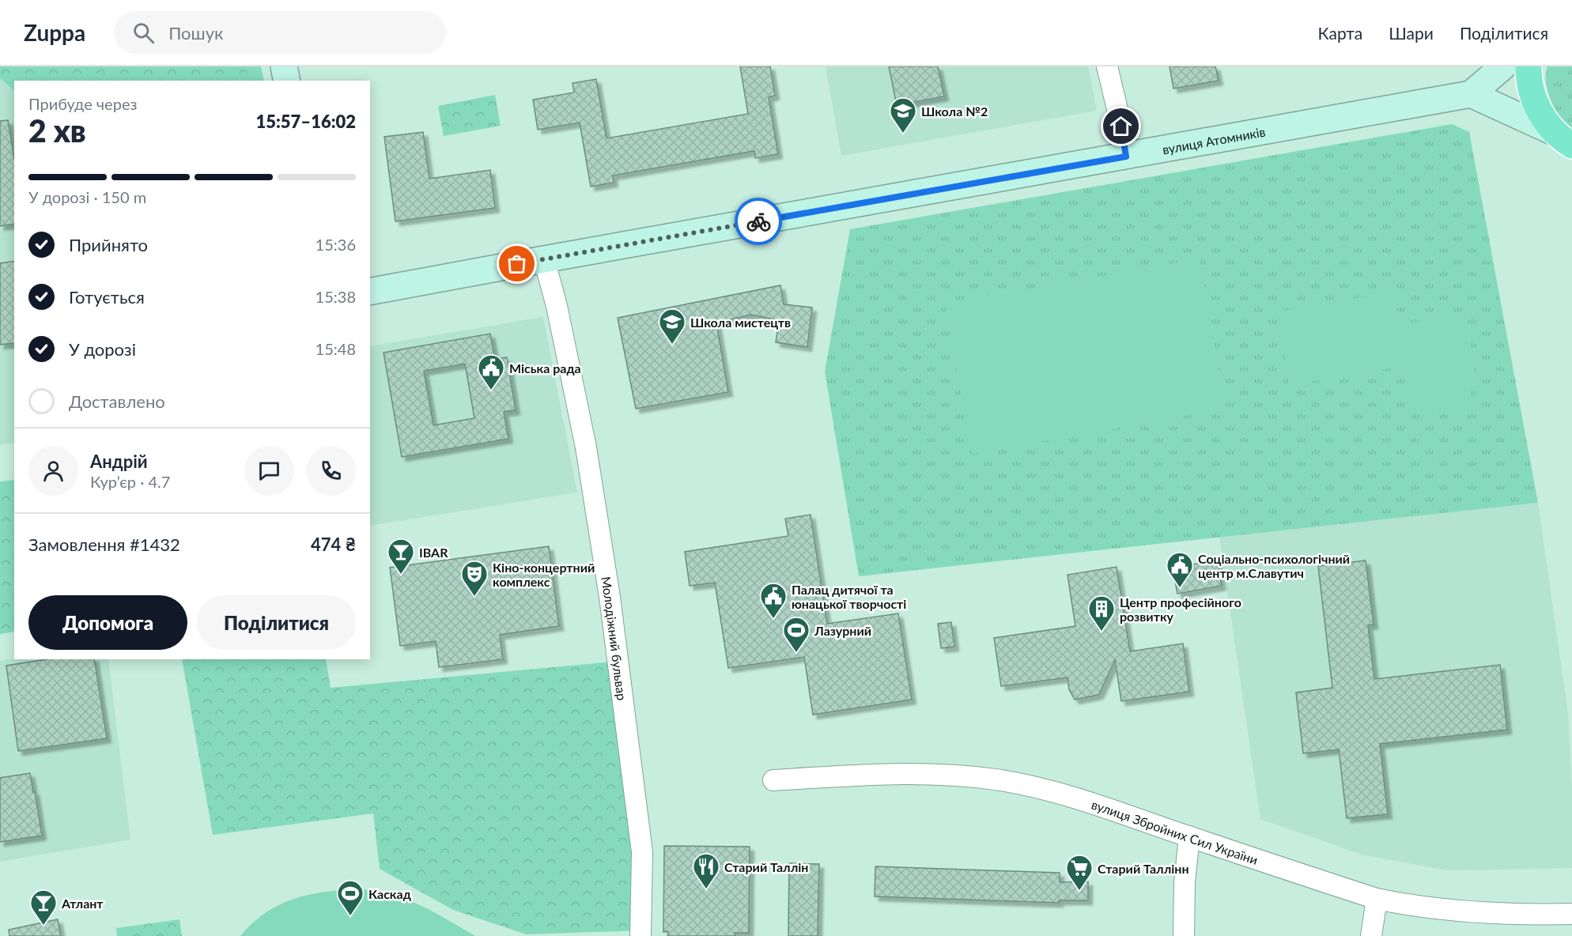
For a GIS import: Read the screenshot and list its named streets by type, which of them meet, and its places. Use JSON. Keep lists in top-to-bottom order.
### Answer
{
  "streets": {
    "street": ["вулиця Атомників", "Молодіжний бульвар", "вулиця Збройних Сил України"]
  },
  "crossings": [
    ["вулиця Атомників", "Молодіжний бульвар"]
  ],
  "places": {
    "school or university": ["Школа №2", "Школа мистецтв"],
    "public building": ["Міська рада", "Соціально-психологічний центр м.Славутич", "Палац дитячої та юнацької творчості"],
    "bar": ["IBAR", "Атлант"],
    "theatre": ["Кіно-концертний комплекс"],
    "building": ["Центр професійного розвитку"],
    "sports": ["Лазурний", "Каскад"],
    "restaurant": ["Старий Таллін"],
    "supermarket": ["Старий Таллінн"]
  },
  "page": {
    "header": "Zuppa",
    "search": "Пошук",
    "nav": ["Карта", "Шари", "Поділитися"],
    "heading": ["2 хв", "Прибуде через", "15:57–16:02"],
    "panel": [
      "Андрій",
      "Кур’єр · 4.7",
      "Замовлення #1432",
      "474 ₴"
    ],
    "bar": "У дорозі · 150 m",
    "list": [
      ["Прийнято", "15:36"],
      ["Готується", "15:38"],
      ["У дорозі", "15:48"],
      "Доставлено"
    ],
    "buttons": ["Допомога", "Поділитися"]
  }
}
